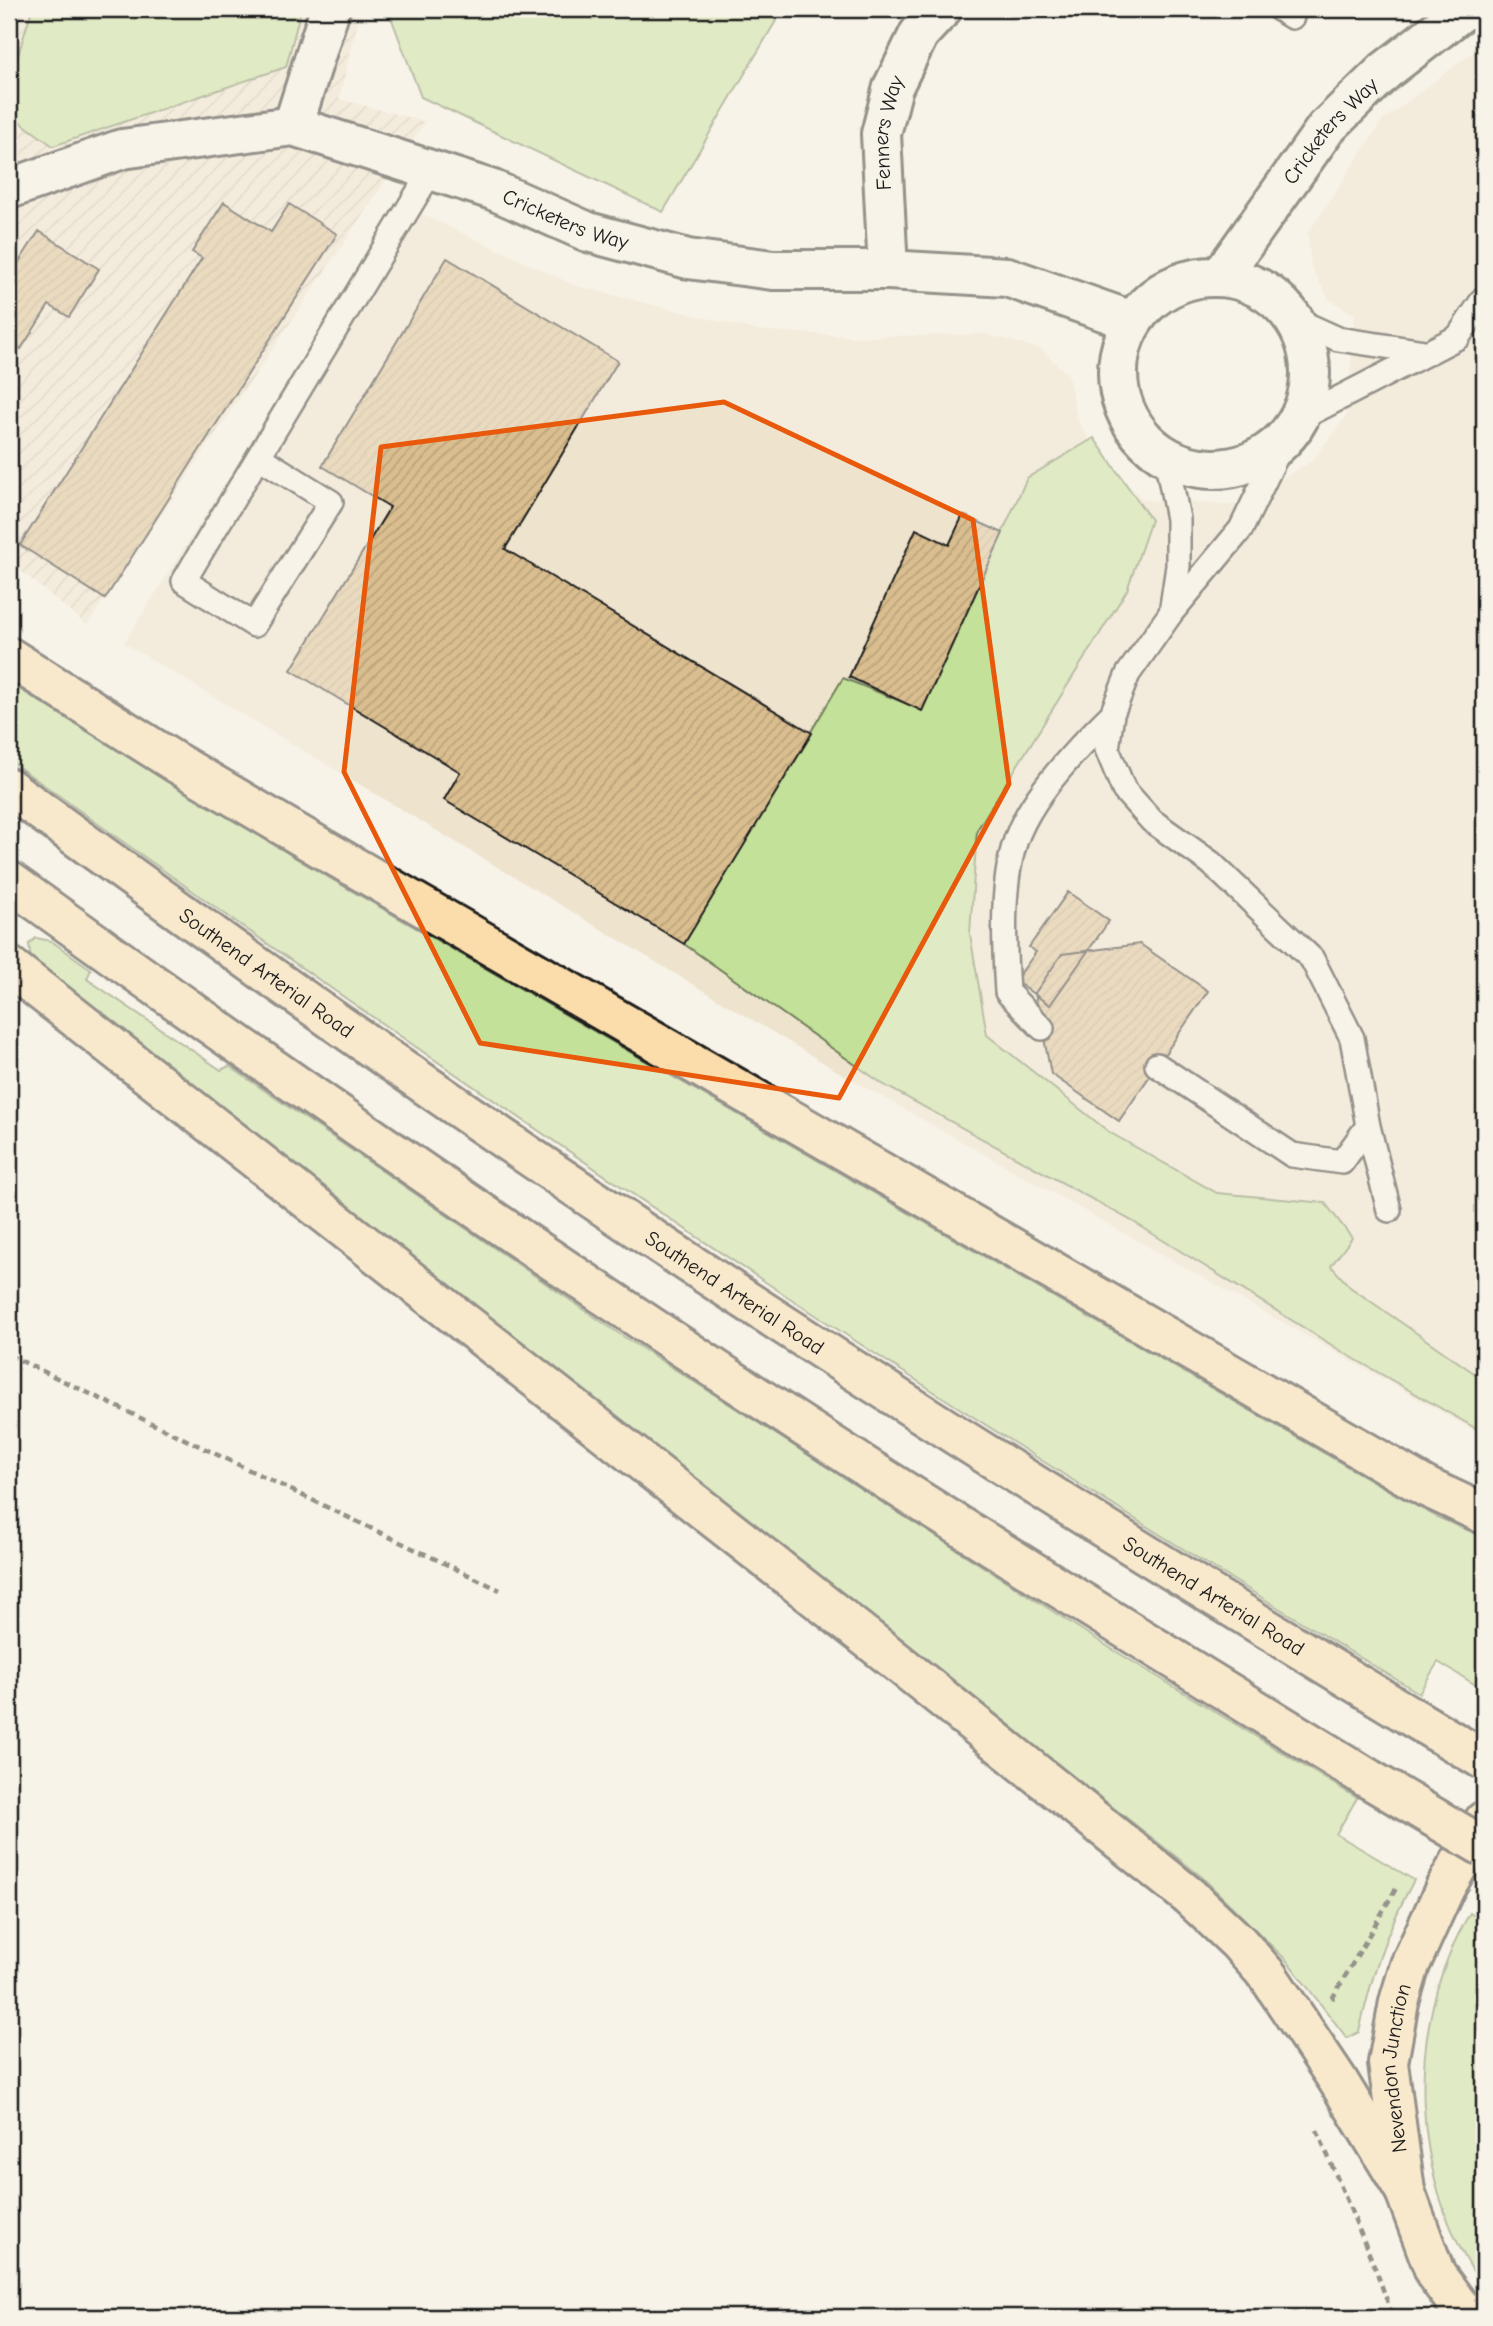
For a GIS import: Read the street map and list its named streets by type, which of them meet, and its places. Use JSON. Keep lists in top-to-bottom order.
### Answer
{
  "streets": {
    "main road": ["Southend Arterial Road", "Nevendon Junction"],
    "street": ["Cricketers Way", "Fenners Way"]
  },
  "crossings": [
    ["Cricketers Way", "Fenners Way"]
  ]
}
